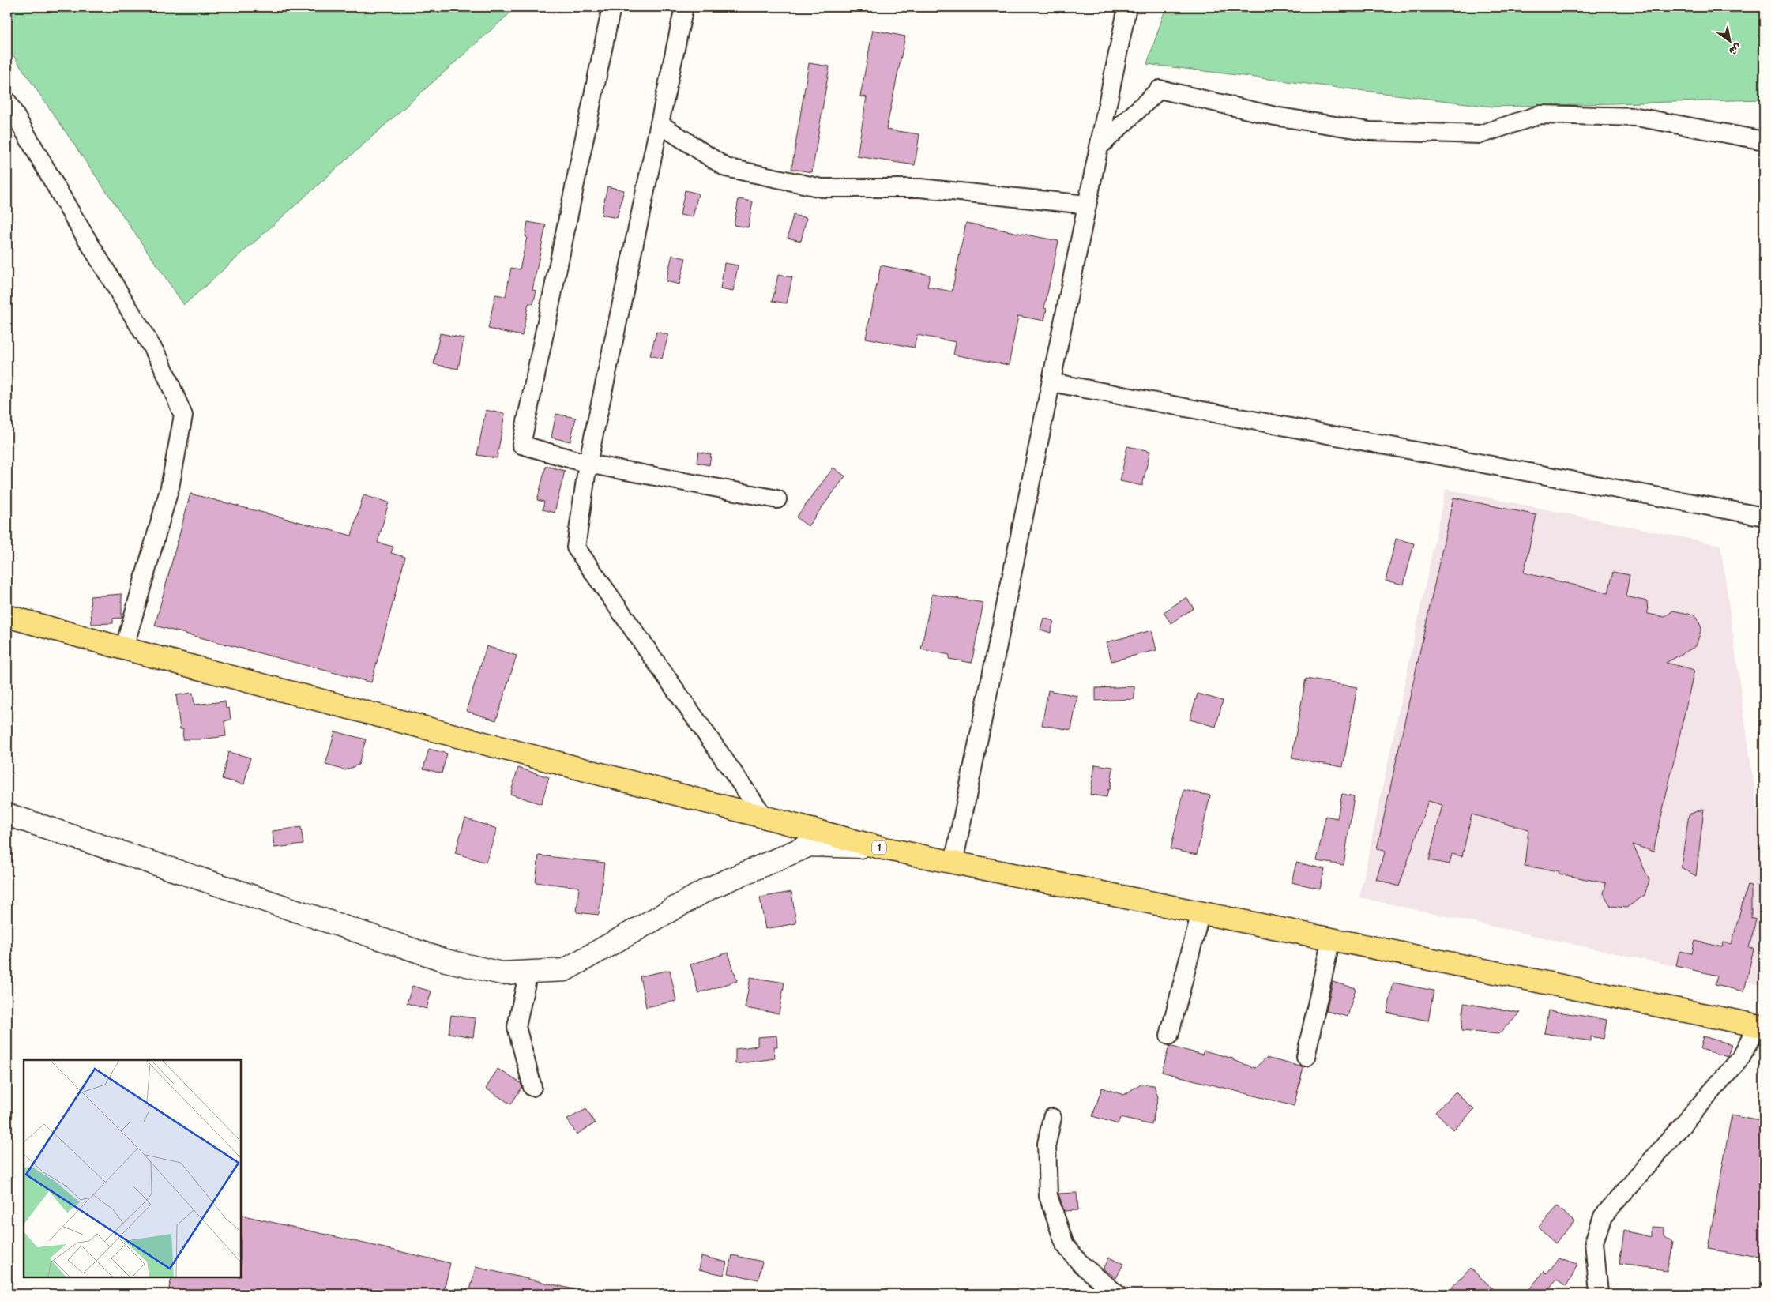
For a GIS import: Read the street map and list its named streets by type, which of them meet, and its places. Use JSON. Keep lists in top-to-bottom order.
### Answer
{
  "streets": {
    "main road": ["1"]
  },
  "north": "bottom right"
}
